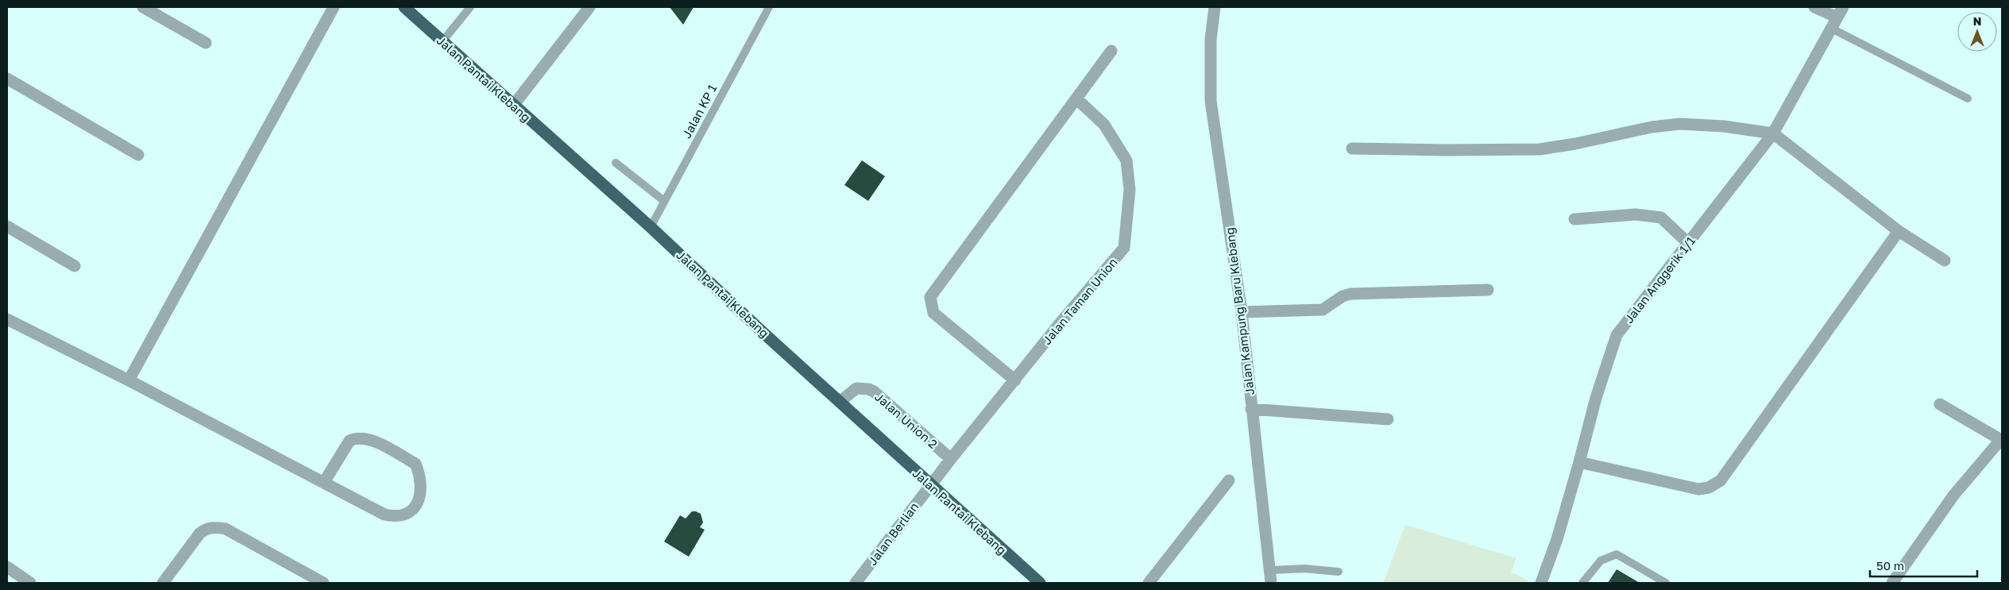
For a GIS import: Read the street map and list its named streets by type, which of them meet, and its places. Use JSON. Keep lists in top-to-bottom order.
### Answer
{
  "streets": {
    "highway": ["Jalan Pantai Klebang"],
    "street": [
      "Jalan Anggerik 1/1",
      "Jalan Taman Union",
      "Jalan Kampung Baru Klebang",
      "Jalan Union 2",
      "Jalan Berlian"
    ],
    "lane": ["Jalan KP 1"]
  },
  "crossings": [
    ["Jalan Pantai Klebang", "Jalan KP 1"],
    ["Jalan Pantai Klebang", "Jalan Taman Union"],
    ["Jalan Pantai Klebang", "Jalan Union 2"],
    ["Jalan Pantai Klebang", "Jalan Berlian"],
    ["Jalan Taman Union", "Jalan Union 2"],
    ["Jalan Taman Union", "Jalan Berlian"]
  ],
  "scale_bar": "50 m",
  "north": "top"
}
